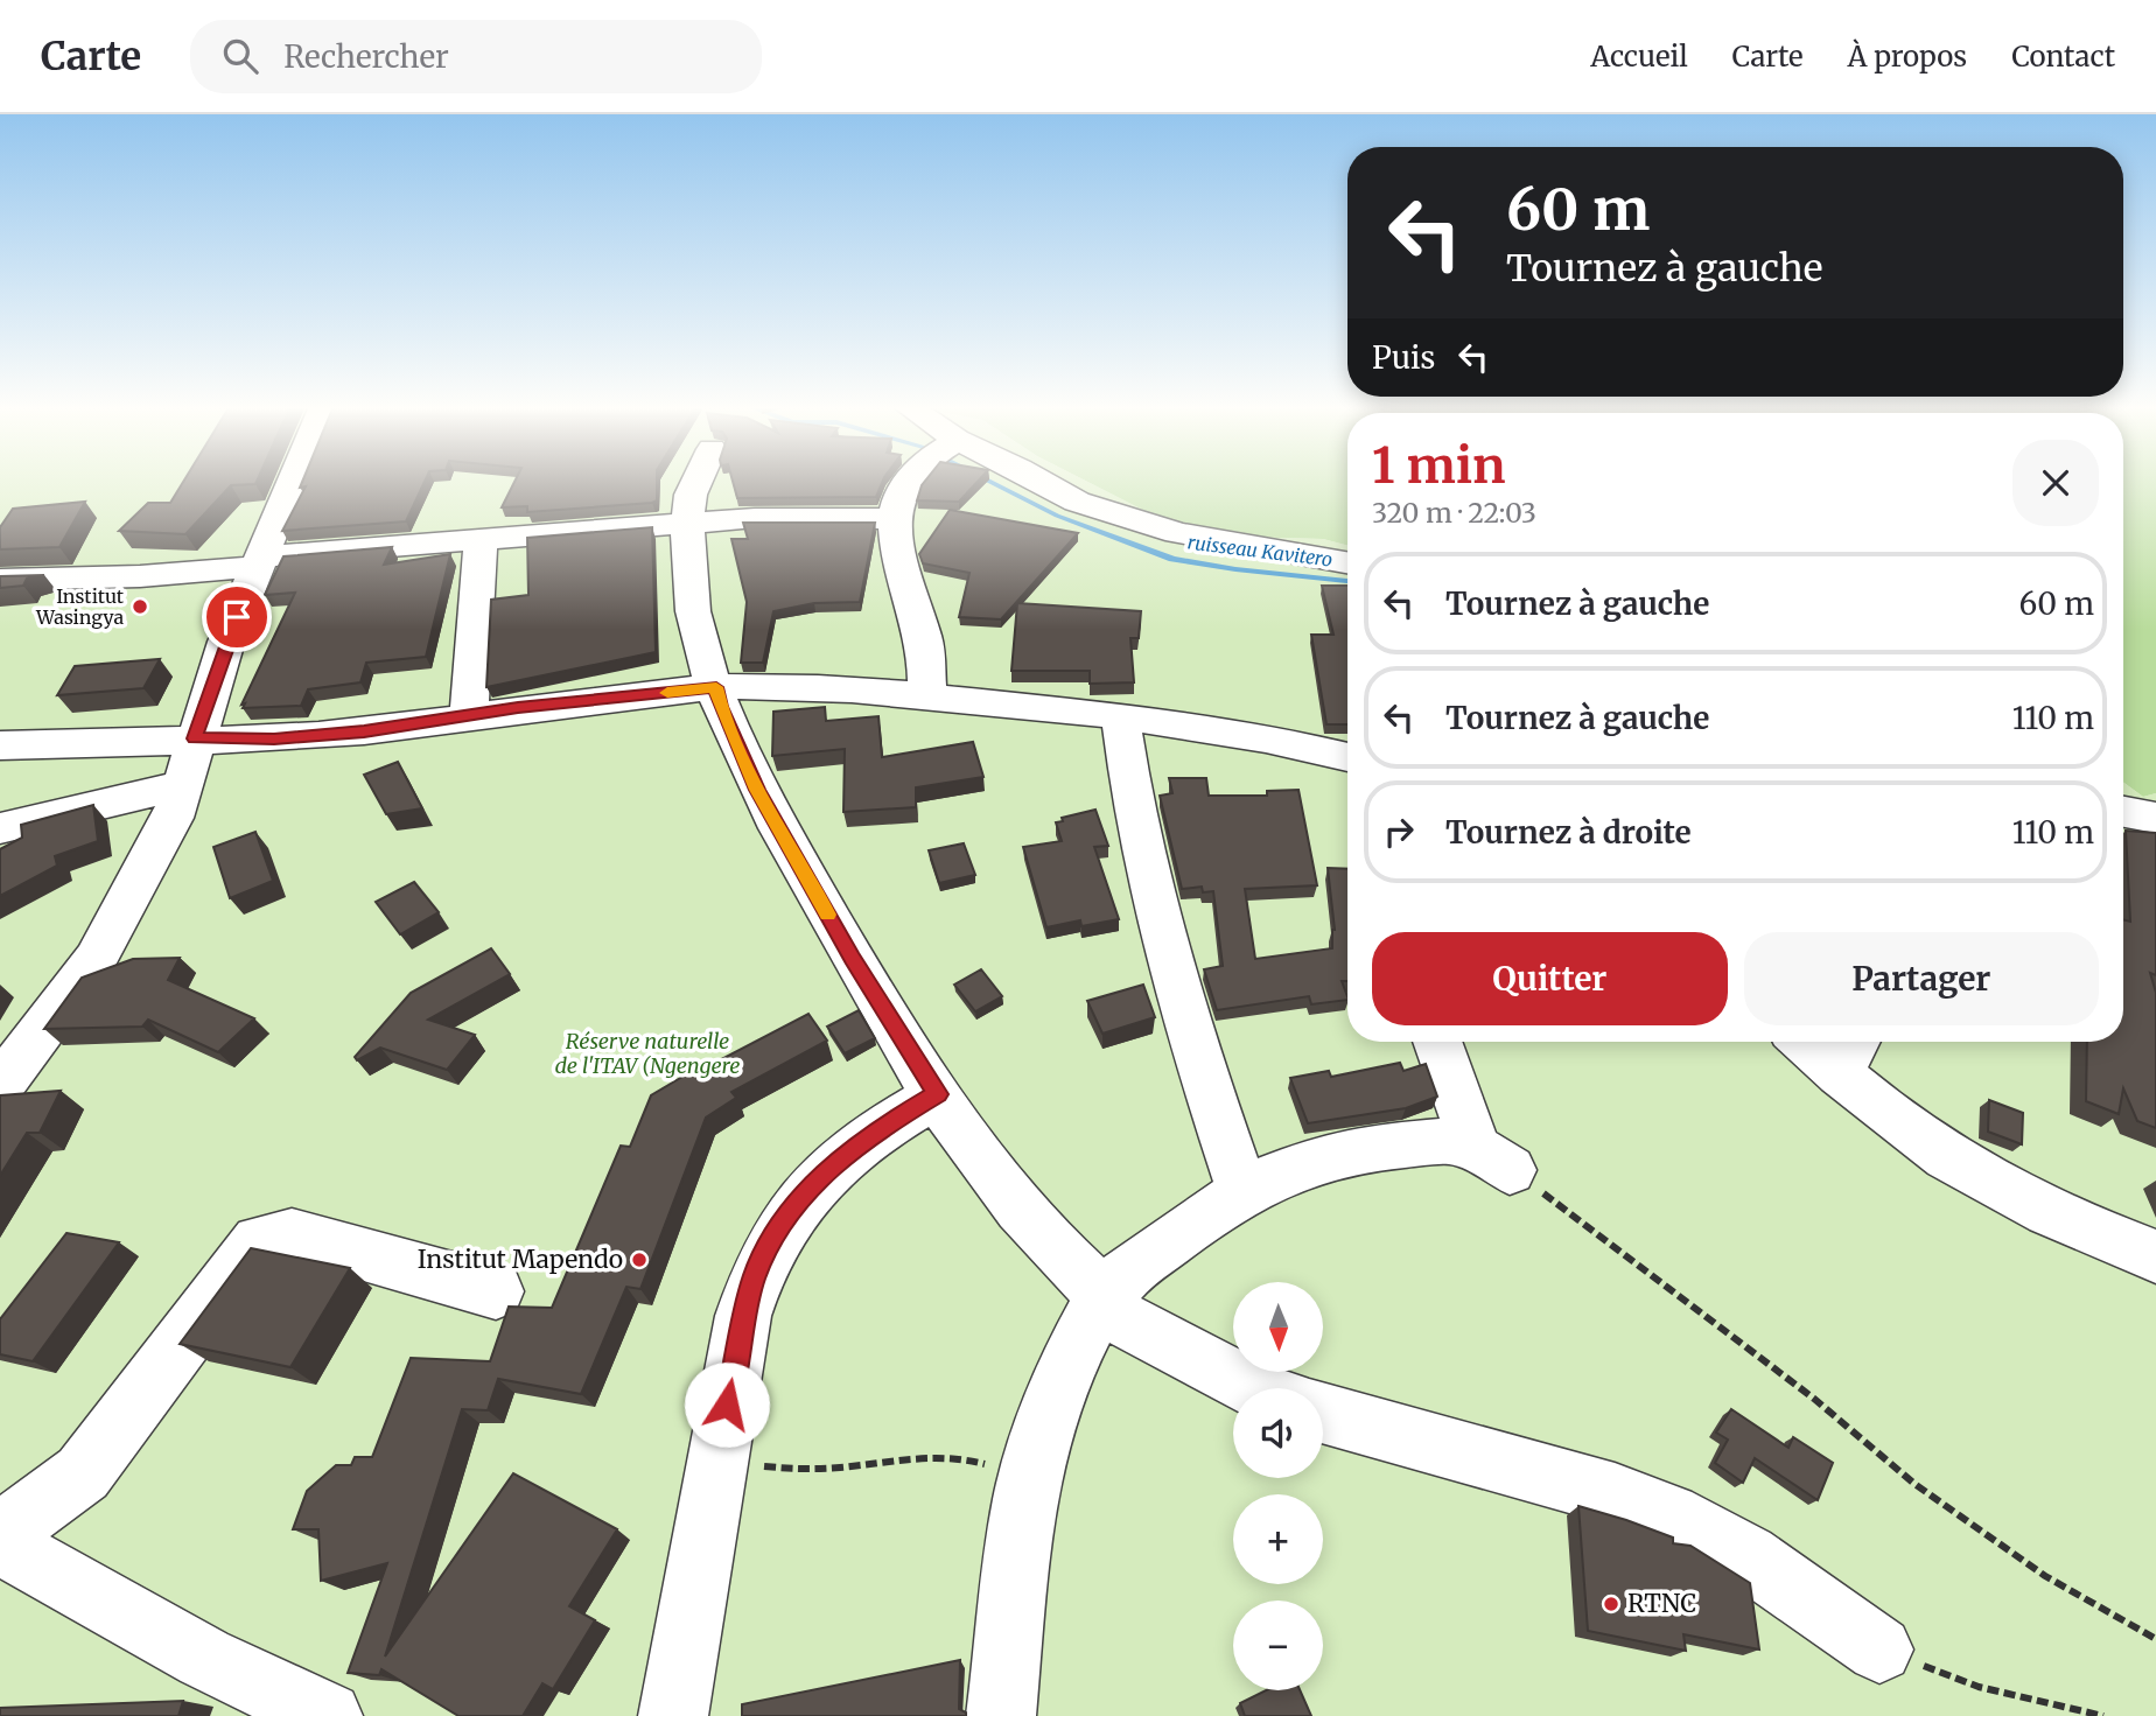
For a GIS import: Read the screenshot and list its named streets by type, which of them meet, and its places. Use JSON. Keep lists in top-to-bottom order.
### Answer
{
  "water": ["ruisseau Kavitero"],
  "parks": ["Réserve naturelle de l'ITAV (Ngengere"],
  "places": ["Institut Wasingya", "Institut Mapendo", "RTNC"],
  "north": "bottom",
  "page": {
    "header": "Carte",
    "search": "Rechercher",
    "nav": [
      "Accueil",
      "Carte",
      "À propos",
      "Contact"
    ],
    "turn": ["60 m", "Tournez à gauche"],
    "then": "Puis",
    "heading": ["1 min", "320 m · 22:03"],
    "list": [
      {
        "name": "Tournez à gauche",
        "value": "60 m"
      },
      {
        "name": "Tournez à gauche",
        "value": "110 m"
      },
      {
        "name": "Tournez à droite",
        "value": "110 m"
      }
    ],
    "buttons": ["Quitter", "Partager"],
    "map_buttons": ["+", "−"]
  }
}
